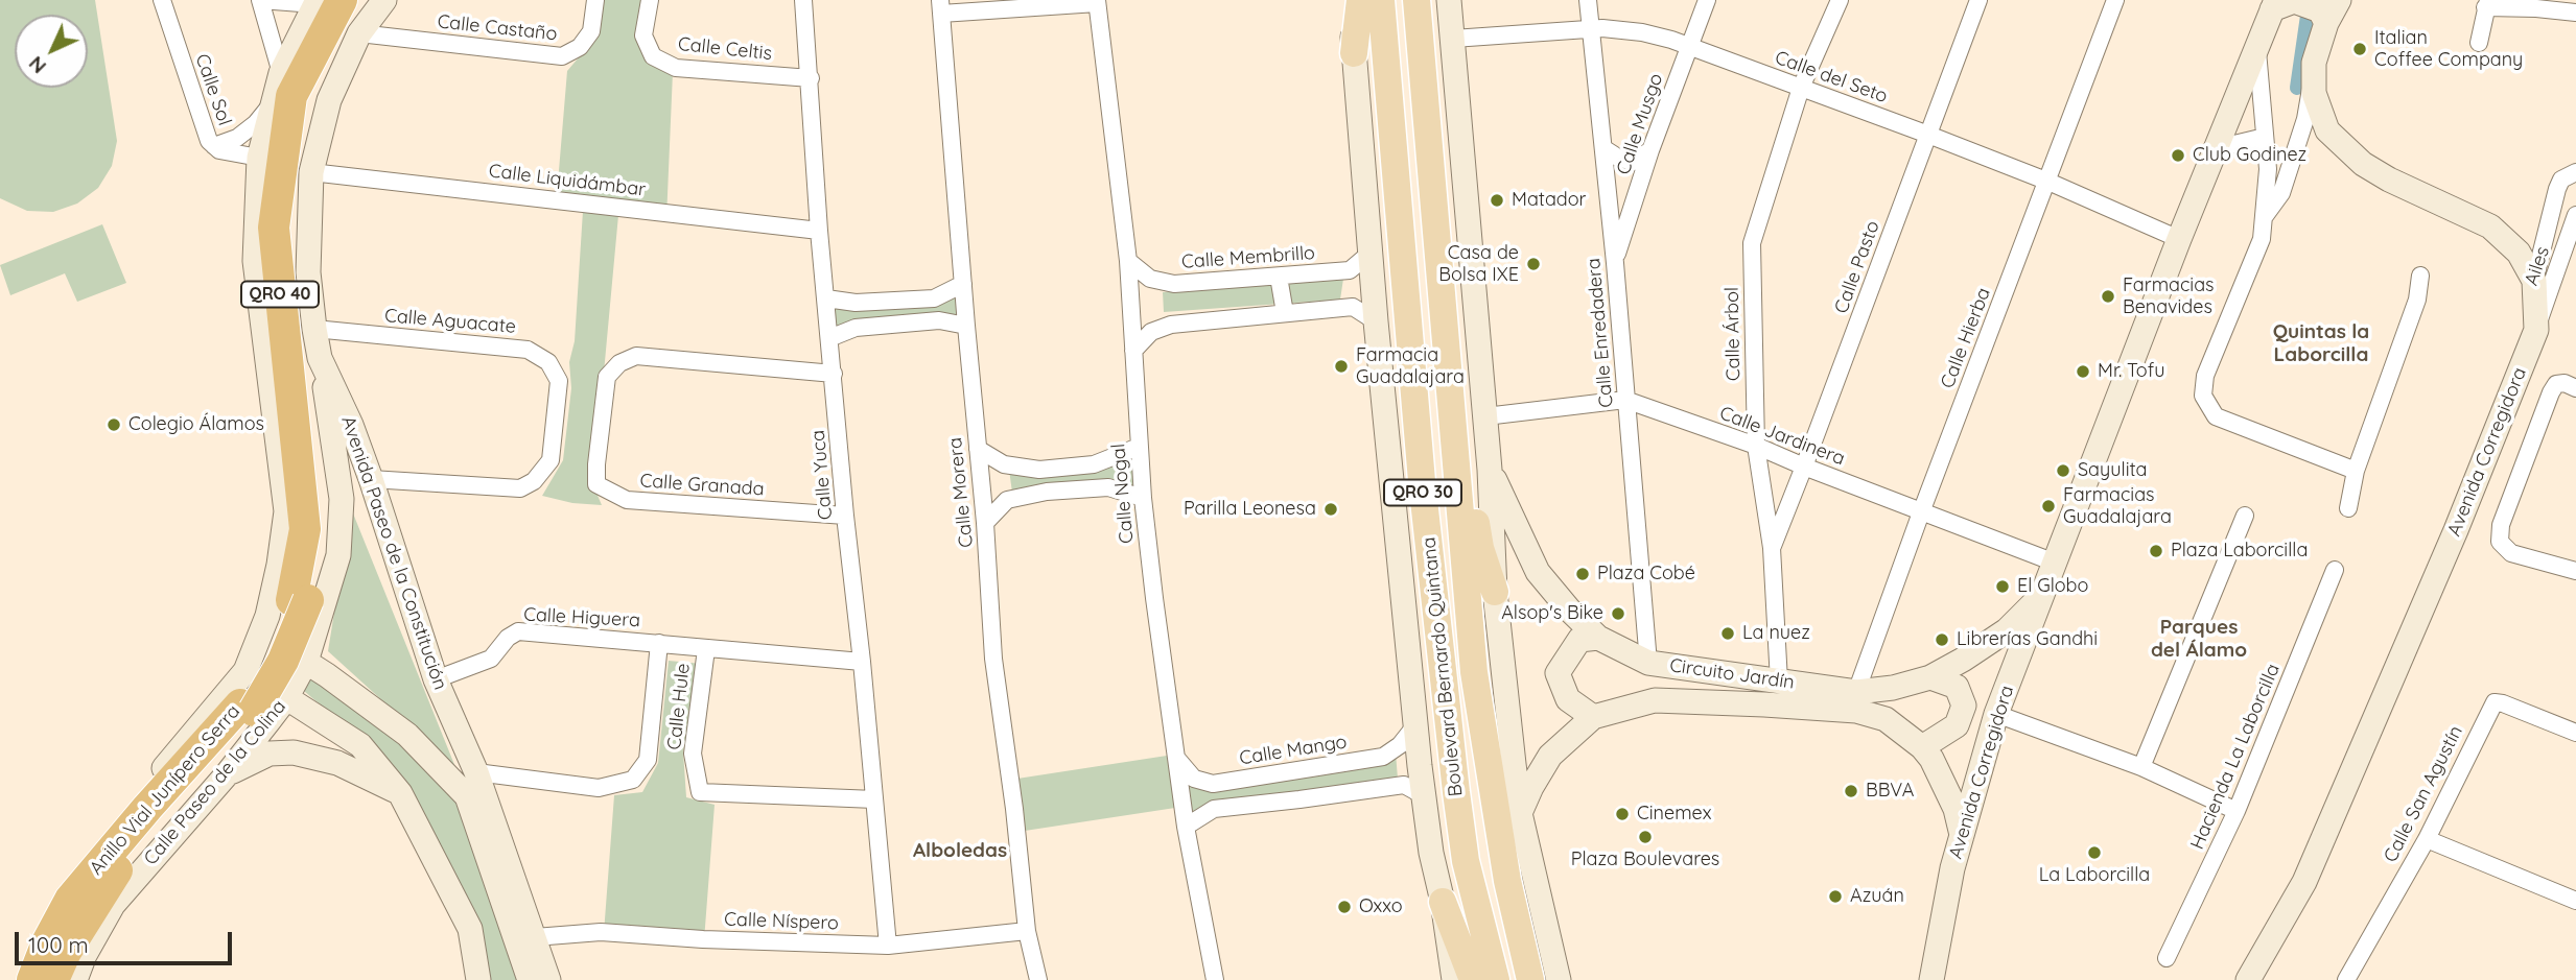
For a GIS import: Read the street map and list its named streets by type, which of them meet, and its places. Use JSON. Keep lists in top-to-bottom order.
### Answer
{
  "streets": {
    "highway": ["QRO 40", "Anillo Vial Junípero Serra"],
    "main road": ["QRO 30", "Boulevard Bernardo Quintana"],
    "street": [
      "Calle Castaño",
      "Calle Celtis",
      "Calle del Seto",
      "Calle Sol",
      "Calle Musgo",
      "Calle Liquidámbar",
      "Calle Membrillo",
      "Ailes",
      "Calle Pasto",
      "Calle Aguacate",
      "Calle Enredadera",
      "Calle Árbol",
      "Calle Hierba",
      "Calle Jardinera",
      "Avenida Corregidora",
      "Calle Yuca",
      "Calle Granada",
      "Calle Morera",
      "Calle Nogal",
      "Avenida Paseo de la Constitución",
      "Calle Higuera",
      "Circuito Jardín",
      "Calle Hule",
      "Calle Mango",
      "Hacienda La Laborcilla",
      "Calle Paseo de la Colina",
      "Calle San Agustín",
      "Calle Níspero"
    ]
  },
  "crossings": [
    ["Calle Castaño", "Avenida Paseo de la Constitución"],
    ["Calle Celtis", "Calle Yuca"],
    ["Calle del Seto", "Calle Musgo"],
    ["Calle del Seto", "Calle Pasto"],
    ["Calle del Seto", "Calle Enredadera"],
    ["Calle del Seto", "Calle Árbol"],
    ["Calle del Seto", "Calle Hierba"],
    ["Calle del Seto", "Avenida Corregidora"],
    ["Calle Musgo", "Calle Enredadera"],
    ["Calle Liquidámbar", "Calle Yuca"],
    ["Calle Liquidámbar", "Avenida Paseo de la Constitución"],
    ["Calle Membrillo", "Calle Nogal"],
    ["Calle Membrillo", "Boulevard Bernardo Quintana"],
    ["Ailes", "Avenida Corregidora"],
    ["Calle Pasto", "Calle Árbol"],
    ["Calle Pasto", "Calle Jardinera"],
    ["Calle Aguacate", "Avenida Paseo de la Constitución"],
    ["Calle Enredadera", "Calle Jardinera"],
    ["Calle Enredadera", "Circuito Jardín"],
    ["Calle Árbol", "Calle Jardinera"],
    ["Calle Árbol", "Circuito Jardín"],
    ["Calle Hierba", "Calle Jardinera"],
    ["Calle Hierba", "Circuito Jardín"],
    ["Calle Jardinera", "Avenida Corregidora"],
    ["Avenida Corregidora", "Circuito Jardín"],
    ["Calle Yuca", "Calle Granada"],
    ["Calle Yuca", "Calle Hule"],
    ["Calle Yuca", "Calle Níspero"],
    ["Calle Morera", "Calle Níspero"],
    ["Calle Nogal", "Calle Mango"],
    ["Avenida Paseo de la Constitución", "Calle Higuera"],
    ["Avenida Paseo de la Constitución", "Calle Paseo de la Colina"],
    ["Avenida Paseo de la Constitución", "Calle Níspero"],
    ["Boulevard Bernardo Quintana", "Calle Mango"],
    ["Calle Paseo de la Colina", "Anillo Vial Junípero Serra"]
  ],
  "districts": ["Quintas la Laborcilla", "Parques del Álamo", "Alboledas"],
  "places": [
    "Italian Coffee Company",
    "Club Godinez",
    "Matador",
    "Casa de Bolsa IXE",
    "Farmacias Benavides",
    "Farmacia Guadalajara",
    "Mr. Tofu",
    "Colegio Álamos",
    "Sayulita",
    "Farmacias Guadalajara",
    "Parilla Leonesa",
    "Plaza Laborcilla",
    "Plaza Cobé",
    "El Globo",
    "Alsop's Bike",
    "La nuez",
    "Librerías Gandhi",
    "BBVA",
    "Cinemex",
    "Plaza Boulevares",
    "La Laborcilla",
    "Azuán",
    "Oxxo"
  ],
  "scale_bar": "100 m",
  "north": "bottom left"
}
